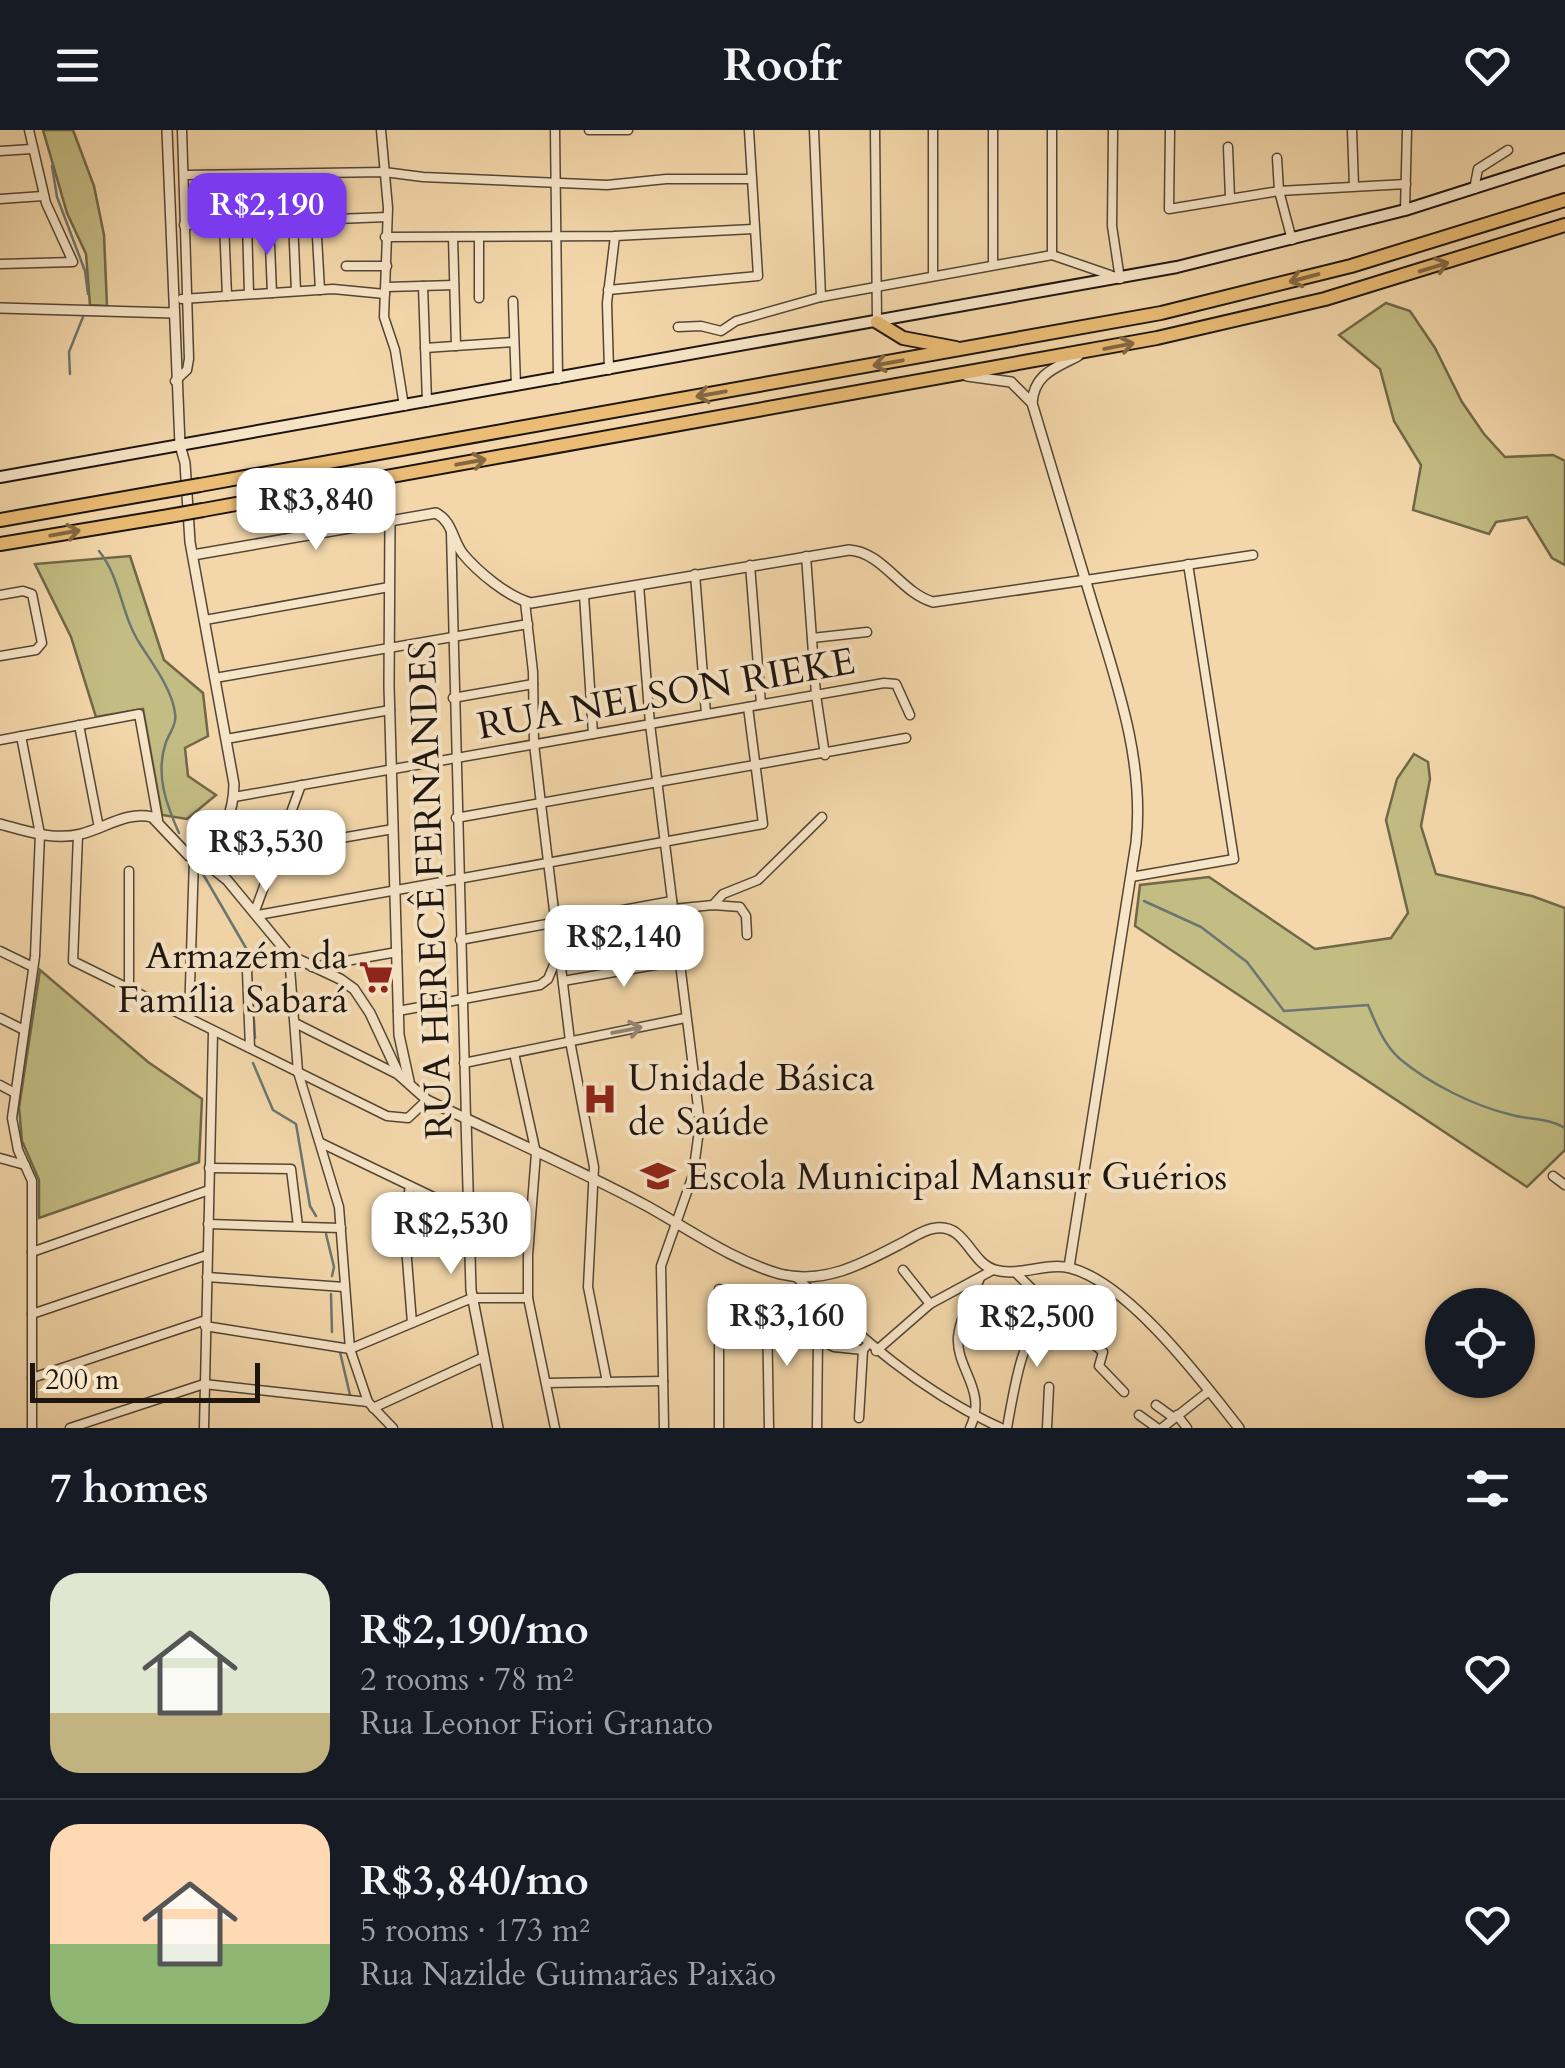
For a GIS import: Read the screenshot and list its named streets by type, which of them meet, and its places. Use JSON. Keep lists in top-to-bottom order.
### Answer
{
  "streets": {
    "street": ["RUA NELSON RIEKE", "RUA HERECÊ FERNANDES"]
  },
  "crossings": [
    ["RUA NELSON RIEKE", "RUA HERECÊ FERNANDES"]
  ],
  "places": {
    "supermarket": ["Armazém da Família Sabará"],
    "hospital": ["Unidade Básica de Saúde"],
    "school or university": ["Escola Municipal Mansur Guérios"]
  },
  "scale_bar": "200 m",
  "page": {
    "header": "Roofr",
    "price": [
      "R$2,190",
      "R$3,840",
      "R$3,530",
      "R$2,140",
      "R$2,530",
      "R$3,160",
      "R$2,500"
    ],
    "scale": "200 m",
    "heading": "7 homes",
    "list": [
      {
        "name": "R$2,190/mo",
        "note": "2 rooms · 78 m² · Rua Leonor Fiori Granato"
      },
      {
        "name": "R$3,840/mo",
        "note": "5 rooms · 173 m² · Rua Nazilde Guimarães Paixão"
      }
    ]
  }
}
